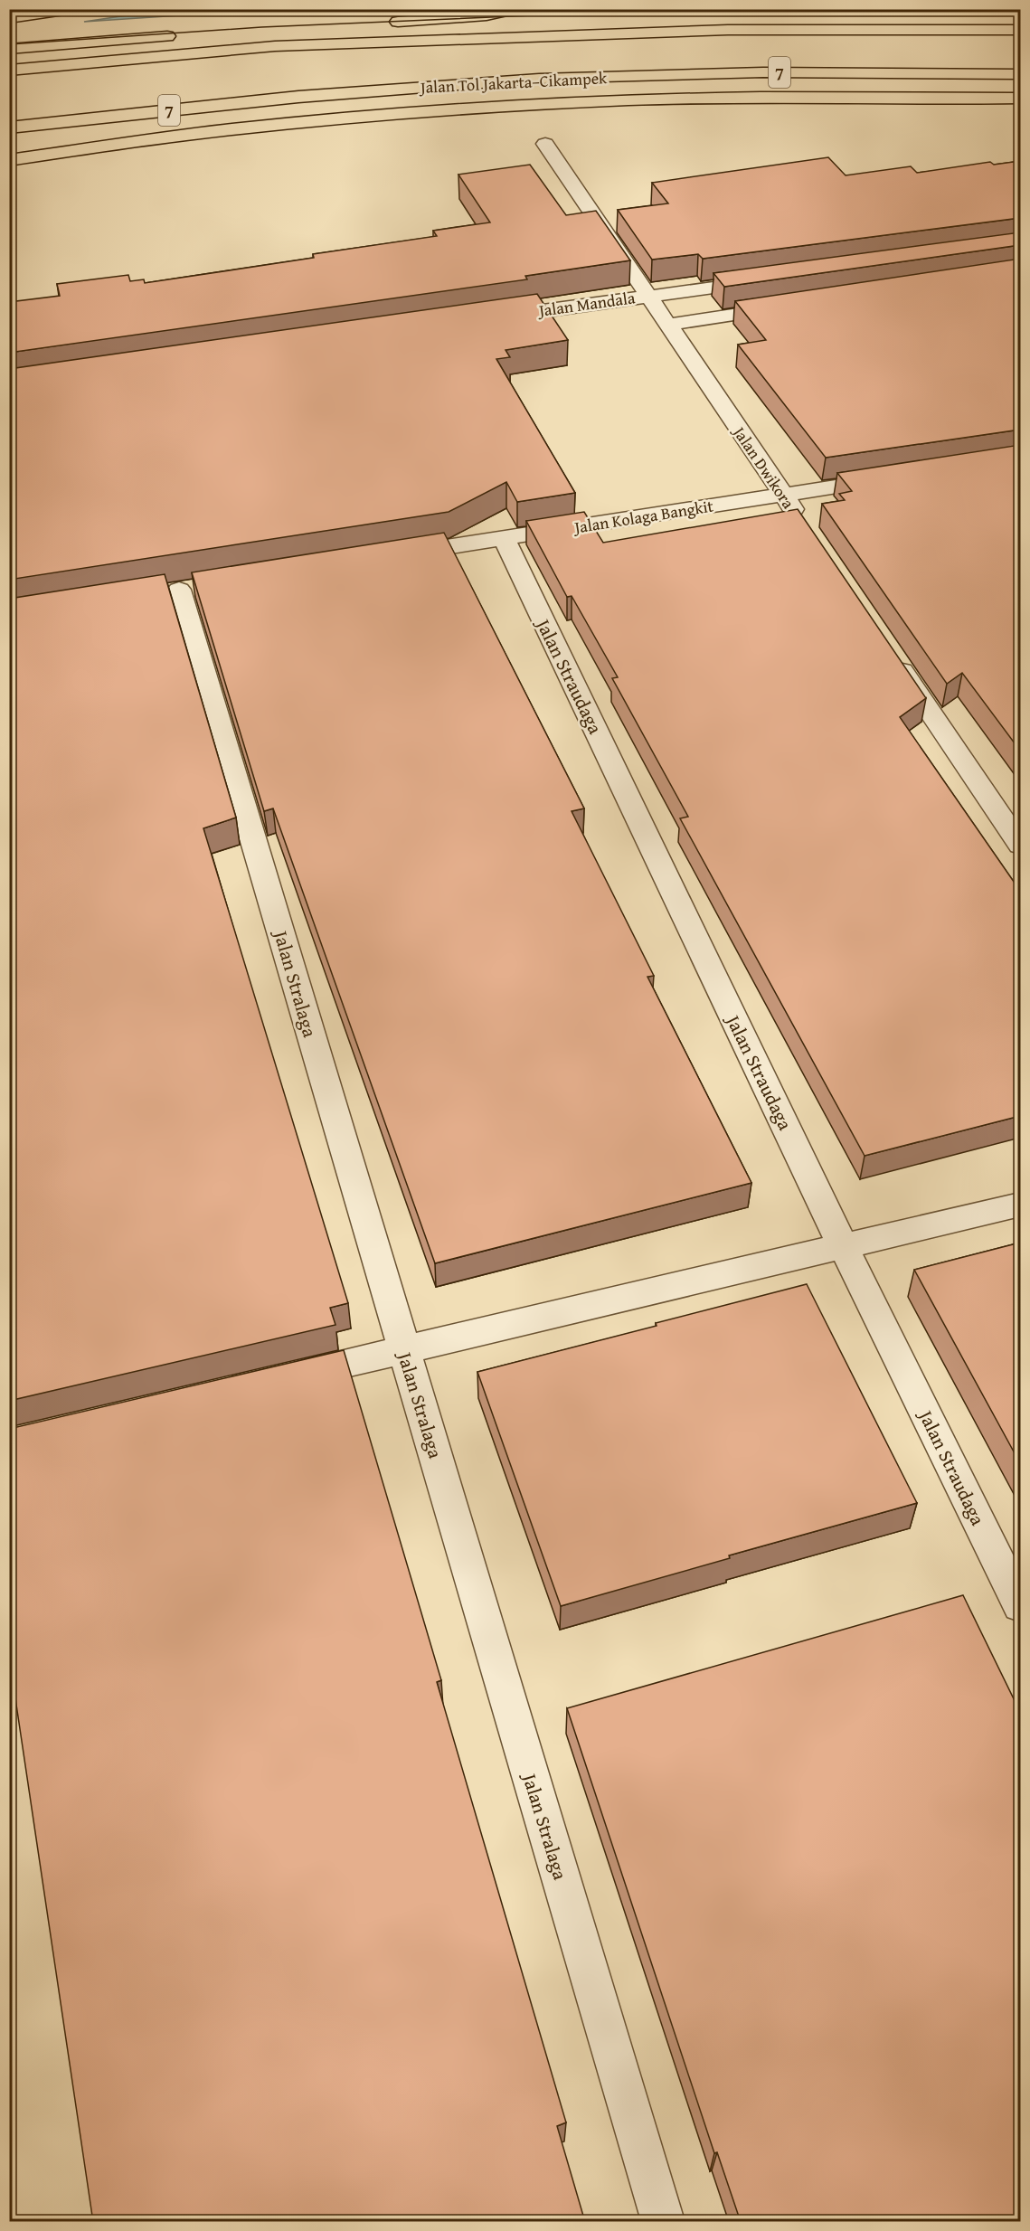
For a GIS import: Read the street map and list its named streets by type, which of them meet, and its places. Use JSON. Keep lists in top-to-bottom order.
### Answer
{
  "streets": {
    "highway": ["7", "Jalan Tol Jakarta–Cikampek"],
    "street": [
      "Jalan Mandala",
      "Jalan Dwikora",
      "Jalan Kolaga Bangkit",
      "Jalan Straudaga",
      "Jalan Stralaga"
    ]
  },
  "crossings": [
    ["Jalan Mandala", "Jalan Dwikora"],
    ["Jalan Dwikora", "Jalan Kolaga Bangkit"],
    ["Jalan Kolaga Bangkit", "Jalan Straudaga"]
  ]
}
